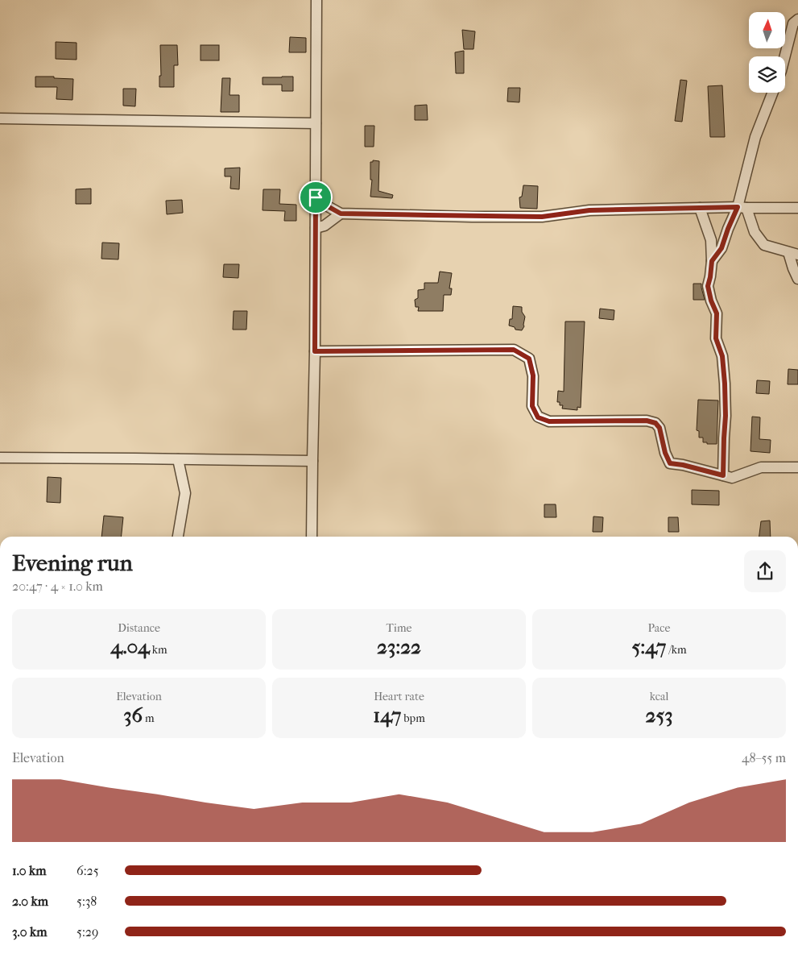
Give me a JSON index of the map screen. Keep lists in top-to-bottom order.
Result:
{
  "north": "top",
  "page": {
    "heading": ["Evening run", "20:47 · 4 × 1.0 km"],
    "stats": [
      ["Distance", "4.04 km"],
      ["Time", "23:22"],
      ["Pace", "5:47 /km"],
      ["Elevation", "36 m"],
      ["Heart rate", "147 bpm"],
      ["kcal", "253"]
    ],
    "chart": ["Elevation", "48–55 m"],
    "list": [
      {
        "name": "1.0 km",
        "note": "6:25"
      },
      {
        "name": "2.0 km",
        "note": "5:38"
      },
      {
        "name": "3.0 km",
        "note": "5:29"
      }
    ]
  }
}
